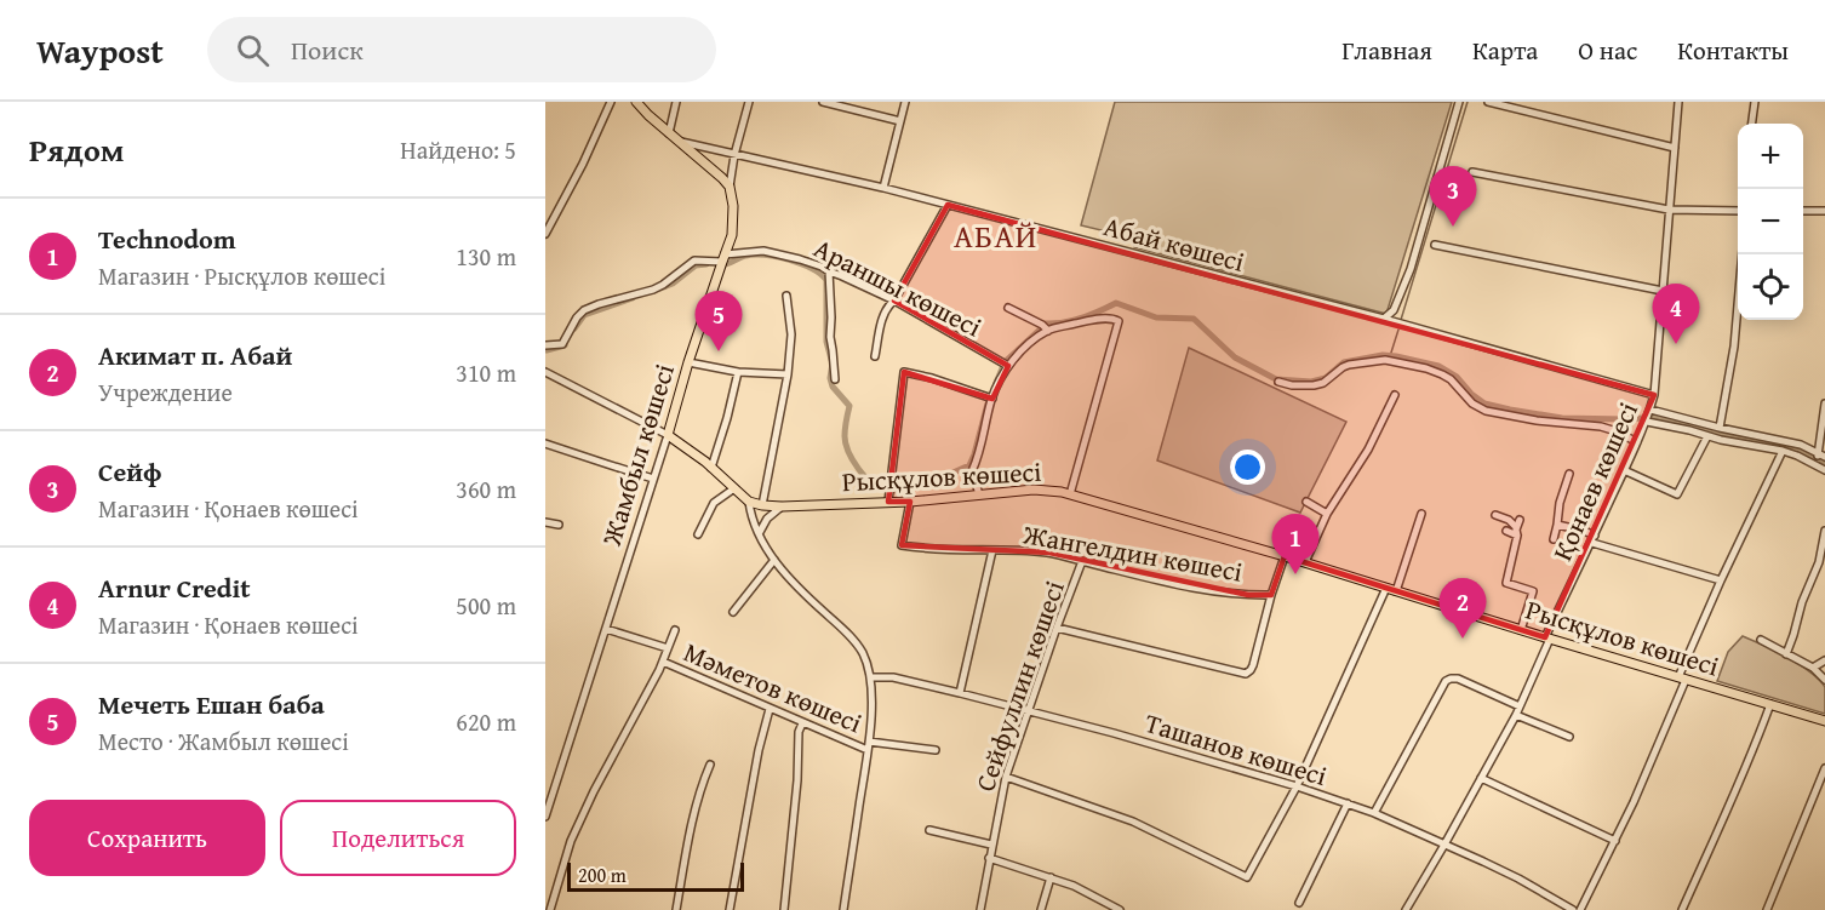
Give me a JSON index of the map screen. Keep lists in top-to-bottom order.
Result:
{
  "streets": {
    "main road": ["Жамбыл көшесі", "Рысқұлов көшесі"],
    "street": [
      "Абай көшесі",
      "Араншы көшесі",
      "Қонаев көшесі",
      "Жангелдин көшесі",
      "Сейфуллин көшесі",
      "Мәметов көшесі",
      "Ташанов көшесі"
    ]
  },
  "crossings": [
    ["Абай көшесі", "Жамбыл көшесі"],
    ["Абай көшесі", "Қонаев көшесі"],
    ["Араншы көшесі", "Жамбыл көшесі"],
    ["Жамбыл көшесі", "Рысқұлов көшесі"],
    ["Рысқұлов көшесі", "Қонаев көшесі"],
    ["Рысқұлов көшесі", "Жангелдин көшесі"],
    ["Қонаев көшесі", "Ташанов көшесі"],
    ["Жангелдин көшесі", "Сейфуллин көшесі"],
    ["Сейфуллин көшесі", "Ташанов көшесі"]
  ],
  "districts": ["АБАЙ"],
  "scale_bar": "200 m",
  "page": {
    "header": "Waypost",
    "search": "Поиск",
    "nav": [
      "Главная",
      "Карта",
      "О нас",
      "Контакты"
    ],
    "heading": ["Рядом", "Найдено: 5"],
    "map_buttons": ["+", "−"],
    "pins": [
      "3",
      "4",
      "5",
      "1",
      "2"
    ],
    "list": [
      {
        "mark": "1",
        "name": "Technodom",
        "note": "Магазин · Рысқұлов көшесі",
        "value": "130 m"
      },
      {
        "mark": "2",
        "name": "Акимат п. Абай",
        "note": "Учреждение",
        "value": "310 m"
      },
      {
        "mark": "3",
        "name": "Сейф",
        "note": "Магазин · Қонаев көшесі",
        "value": "360 m"
      },
      {
        "mark": "4",
        "name": "Arnur Credit",
        "note": "Магазин · Қонаев көшесі",
        "value": "500 m"
      },
      {
        "mark": "5",
        "name": "Мечеть Ешан баба",
        "note": "Место · Жамбыл көшесі",
        "value": "620 m"
      }
    ],
    "buttons": ["Сохранить", "Поделиться"],
    "scale": "200 m"
  }
}
